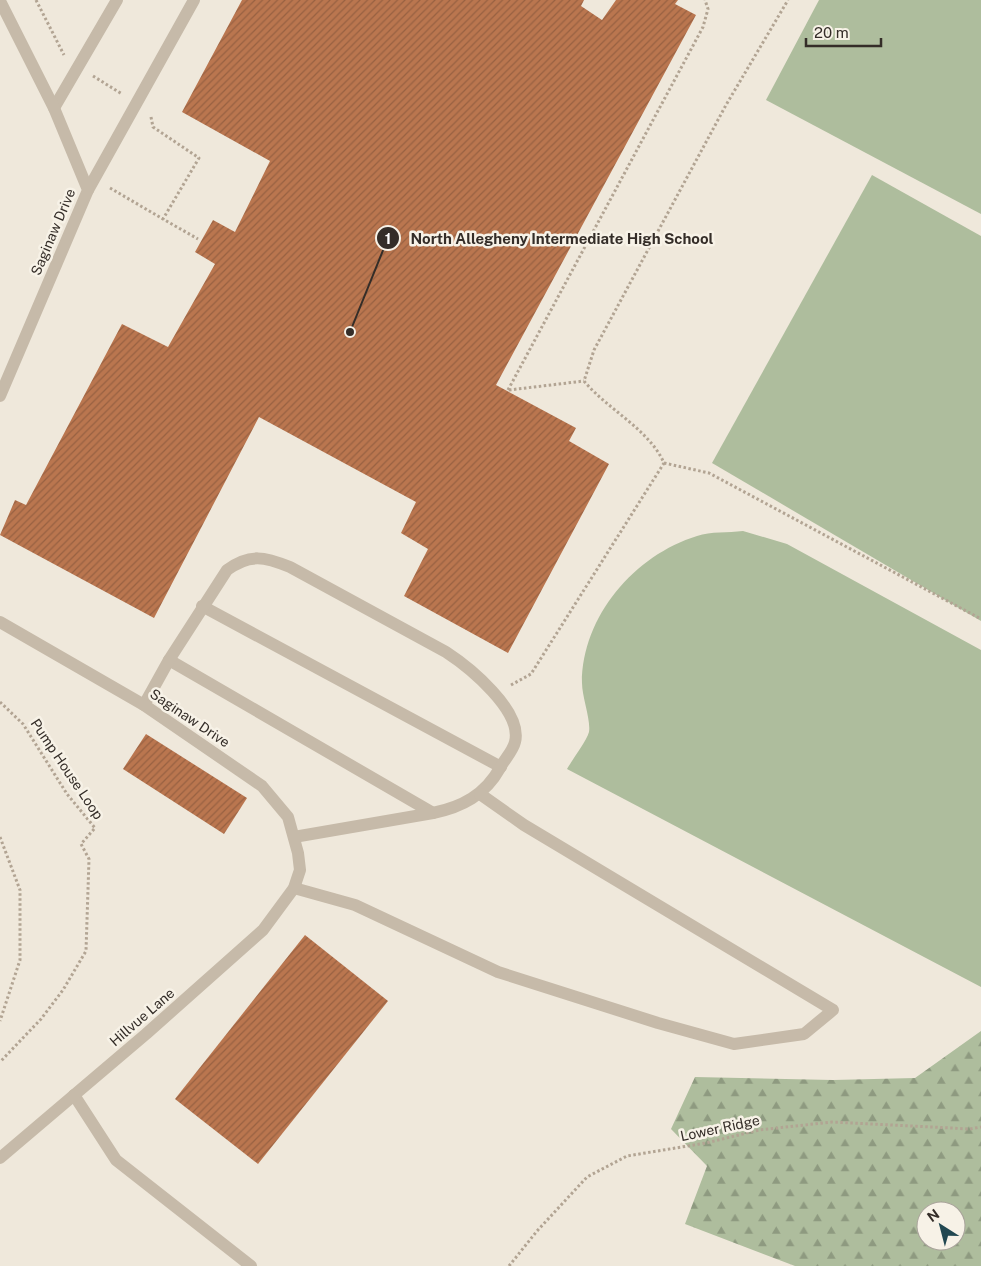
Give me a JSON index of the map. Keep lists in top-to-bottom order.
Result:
{
  "streets": {
    "street": ["Saginaw Drive", "Hillvue Lane"],
    "path": ["Pump House Loop", "Lower Ridge"]
  },
  "crossings": [
    ["Saginaw Drive", "Hillvue Lane"]
  ],
  "places": ["North Allegheny Intermediate High School"],
  "scale_bar": "20 m",
  "north": "top left"
}
